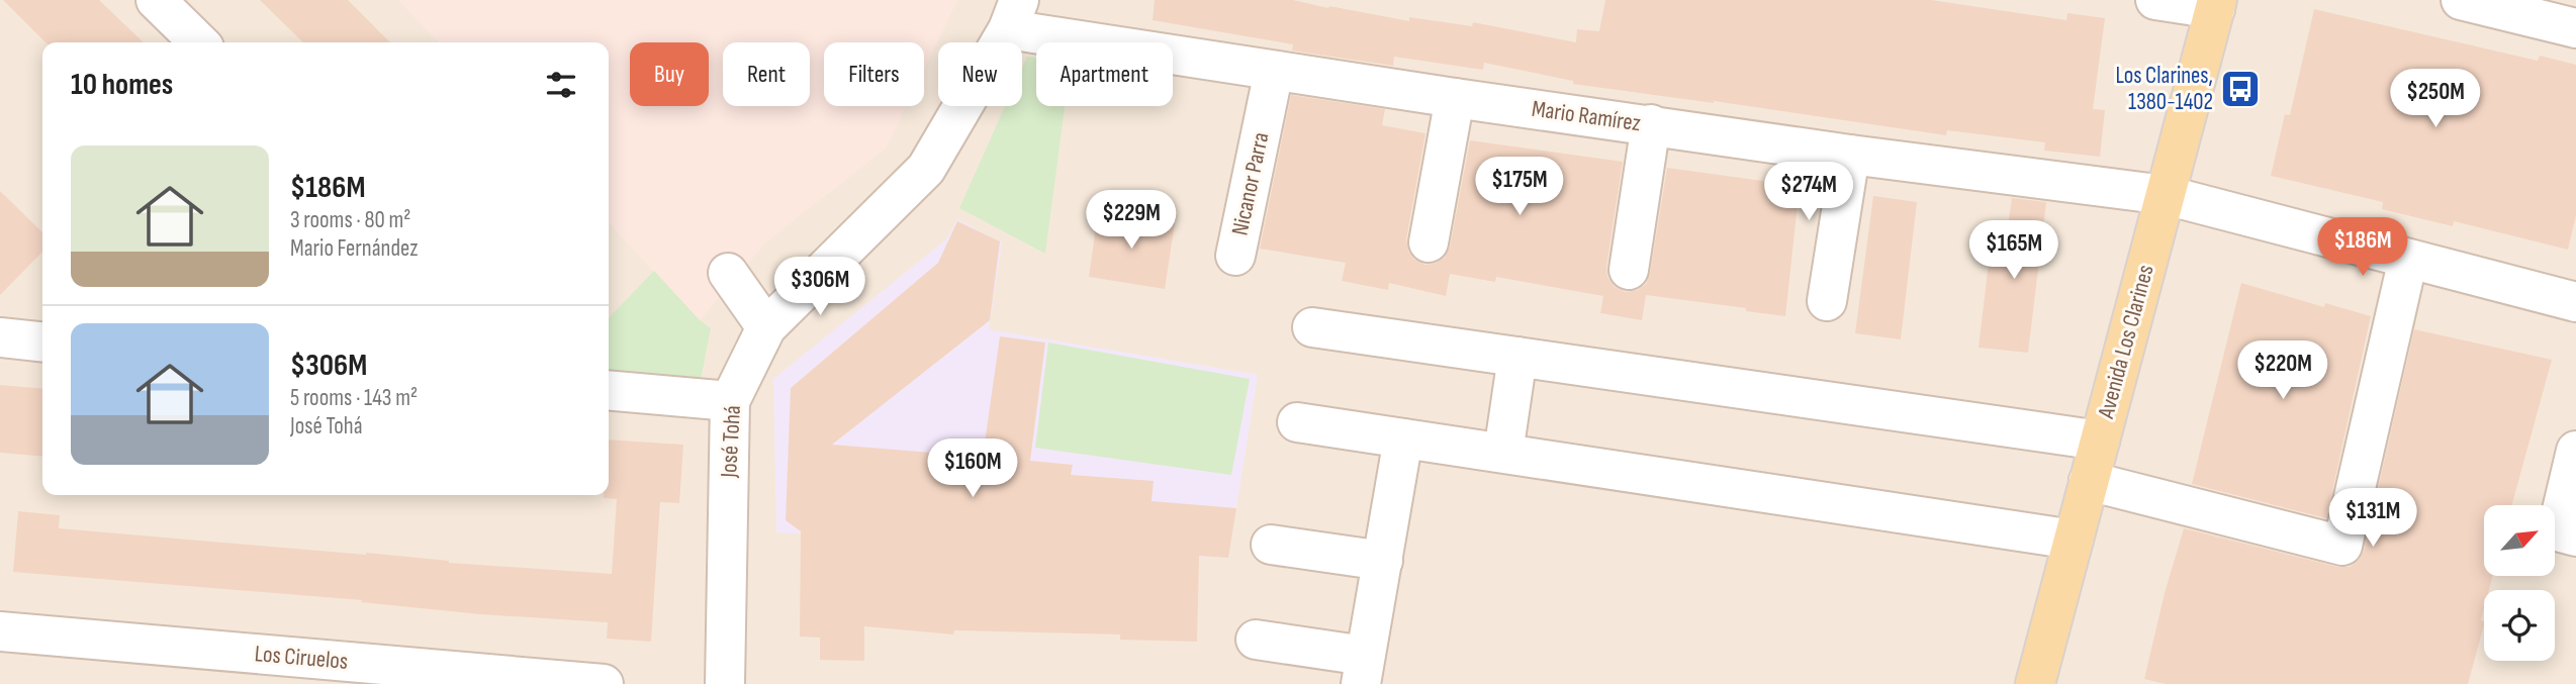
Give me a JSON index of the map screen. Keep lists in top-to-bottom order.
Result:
{
  "streets": {
    "main road": ["Avenida Los Clarines"],
    "street": [
      "Mario Ramírez",
      "Nicanor Parra",
      "José Tohá",
      "Los Ciruelos"
    ]
  },
  "crossings": [
    ["Mario Ramírez", "Nicanor Parra"],
    ["Mario Ramírez", "Avenida Los Clarines"],
    ["Mario Ramírez", "José Tohá"]
  ],
  "places": {
    "bus stop": ["Los Clarines, 1380-1402"]
  },
  "north": "top right",
  "page": {
    "chip": [
      "Buy",
      "Rent",
      "Filters",
      "New",
      "Apartment"
    ],
    "heading": "10 homes",
    "price": [
      "$250M",
      "$175M",
      "$274M",
      "$229M",
      "$186M",
      "$165M",
      "$306M",
      "$220M",
      "$160M",
      "$131M"
    ],
    "list": [
      {
        "name": "$186M",
        "note": "3 rooms · 80 m² · Mario Fernández"
      },
      {
        "name": "$306M",
        "note": "5 rooms · 143 m² · José Tohá"
      }
    ]
  }
}
